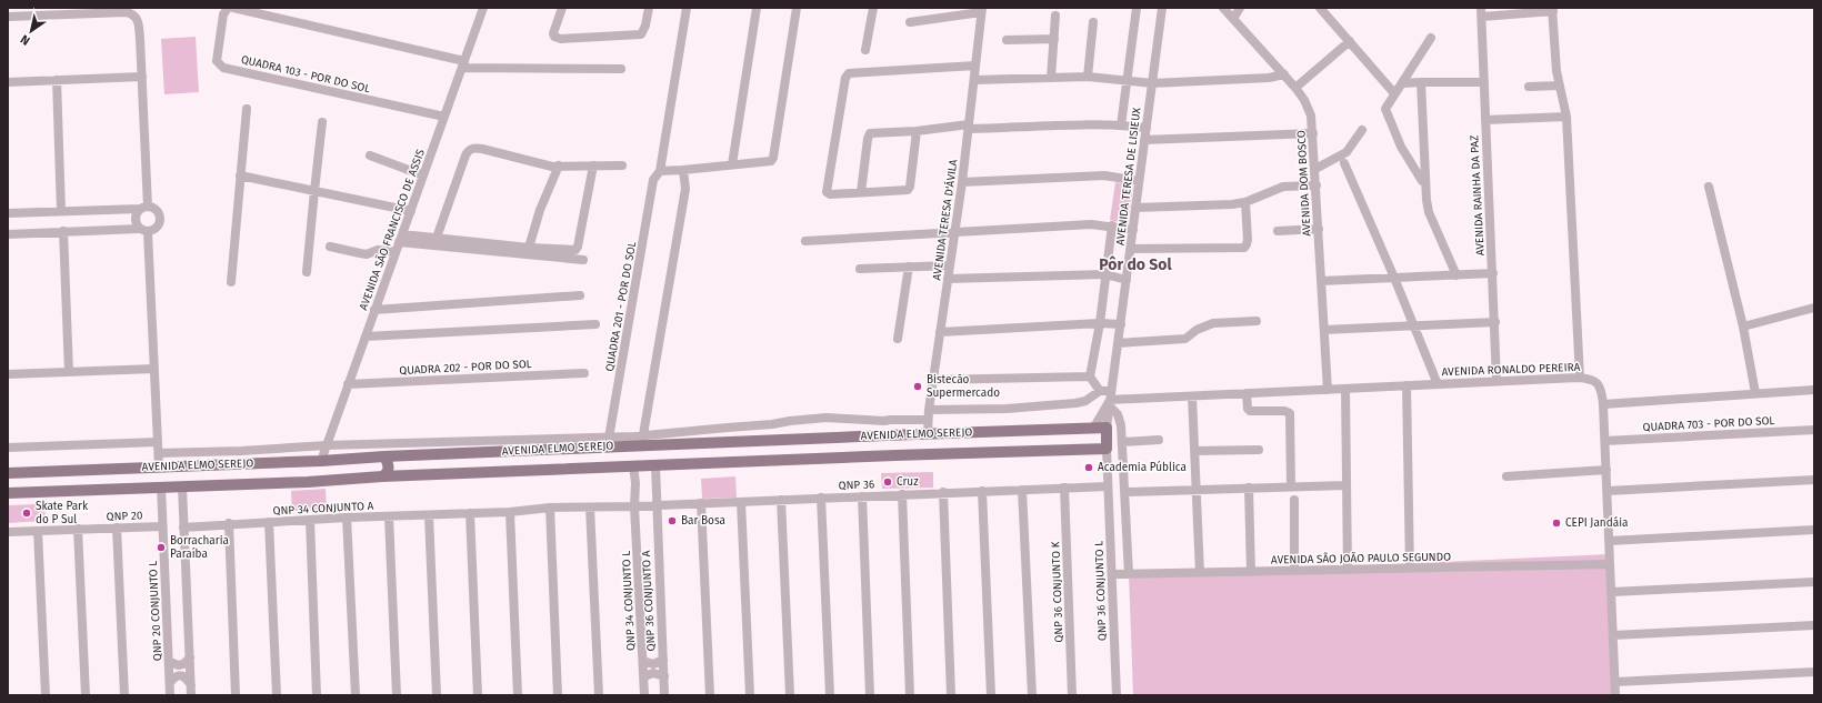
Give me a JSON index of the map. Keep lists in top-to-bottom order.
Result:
{
  "streets": {
    "main road": ["AVENIDA ELMO SEREJO"],
    "street": [
      "QUADRA 103 - POR DO SOL",
      "AVENIDA TERESA DE LISIEUX",
      "AVENIDA DOM BOSCO",
      "AVENIDA RAINHA DA PAZ",
      "AVENIDA TERESA D'ÁVILA",
      "AVENIDA SÃO FRANCISCO DE ASSIS",
      "QUADRA 201 - POR DO SOL",
      "QUADRA 202 - POR DO SOL",
      "AVENIDA RONALDO PEREIRA",
      "QUADRA 703 - POR DO SOL",
      "QNP 36",
      "QNP 34 CONJUNTO A",
      "QNP 20",
      "AVENIDA SÃO JOÃO PAULO SEGUNDO",
      "QNP 36 CONJUNTO L",
      "QNP 36 CONJUNTO K",
      "QNP 34 CONJUNTO L",
      "QNP 36 CONJUNTO A",
      "QNP 20 CONJUNTO L"
    ]
  },
  "crossings": [
    ["QUADRA 103 - POR DO SOL", "AVENIDA SÃO FRANCISCO DE ASSIS"],
    ["AVENIDA TERESA DE LISIEUX", "AVENIDA RONALDO PEREIRA"],
    ["AVENIDA TERESA DE LISIEUX", "AVENIDA ELMO SEREJO"],
    ["AVENIDA DOM BOSCO", "AVENIDA RONALDO PEREIRA"],
    ["AVENIDA RAINHA DA PAZ", "AVENIDA RONALDO PEREIRA"],
    ["AVENIDA TERESA D'ÁVILA", "AVENIDA ELMO SEREJO"],
    ["AVENIDA SÃO FRANCISCO DE ASSIS", "QUADRA 202 - POR DO SOL"],
    ["AVENIDA SÃO FRANCISCO DE ASSIS", "AVENIDA ELMO SEREJO"],
    ["QUADRA 201 - POR DO SOL", "AVENIDA ELMO SEREJO"],
    ["AVENIDA RONALDO PEREIRA", "QUADRA 703 - POR DO SOL"],
    ["AVENIDA RONALDO PEREIRA", "AVENIDA SÃO JOÃO PAULO SEGUNDO"],
    ["AVENIDA ELMO SEREJO", "QNP 36 CONJUNTO L"],
    ["AVENIDA ELMO SEREJO", "QNP 34 CONJUNTO L"],
    ["AVENIDA ELMO SEREJO", "QNP 36 CONJUNTO A"],
    ["AVENIDA ELMO SEREJO", "QNP 20 CONJUNTO L"],
    ["QNP 36", "QNP 34 CONJUNTO A"],
    ["QNP 36", "QNP 36 CONJUNTO L"],
    ["QNP 36", "QNP 36 CONJUNTO K"],
    ["QNP 36", "QNP 34 CONJUNTO L"],
    ["QNP 36", "QNP 36 CONJUNTO A"],
    ["QNP 34 CONJUNTO A", "QNP 34 CONJUNTO L"],
    ["QNP 20", "QNP 20 CONJUNTO L"],
    ["AVENIDA SÃO JOÃO PAULO SEGUNDO", "QNP 36 CONJUNTO L"]
  ],
  "districts": ["Pôr do Sol"],
  "places": [
    "Bistecão Supermercado",
    "Academia Pública",
    "Cruz",
    "Skate Park do P Sul",
    "Bar Bosa",
    "CEPI Jandáia",
    "Borracharia Paraíba"
  ],
  "north": "bottom left"
}
